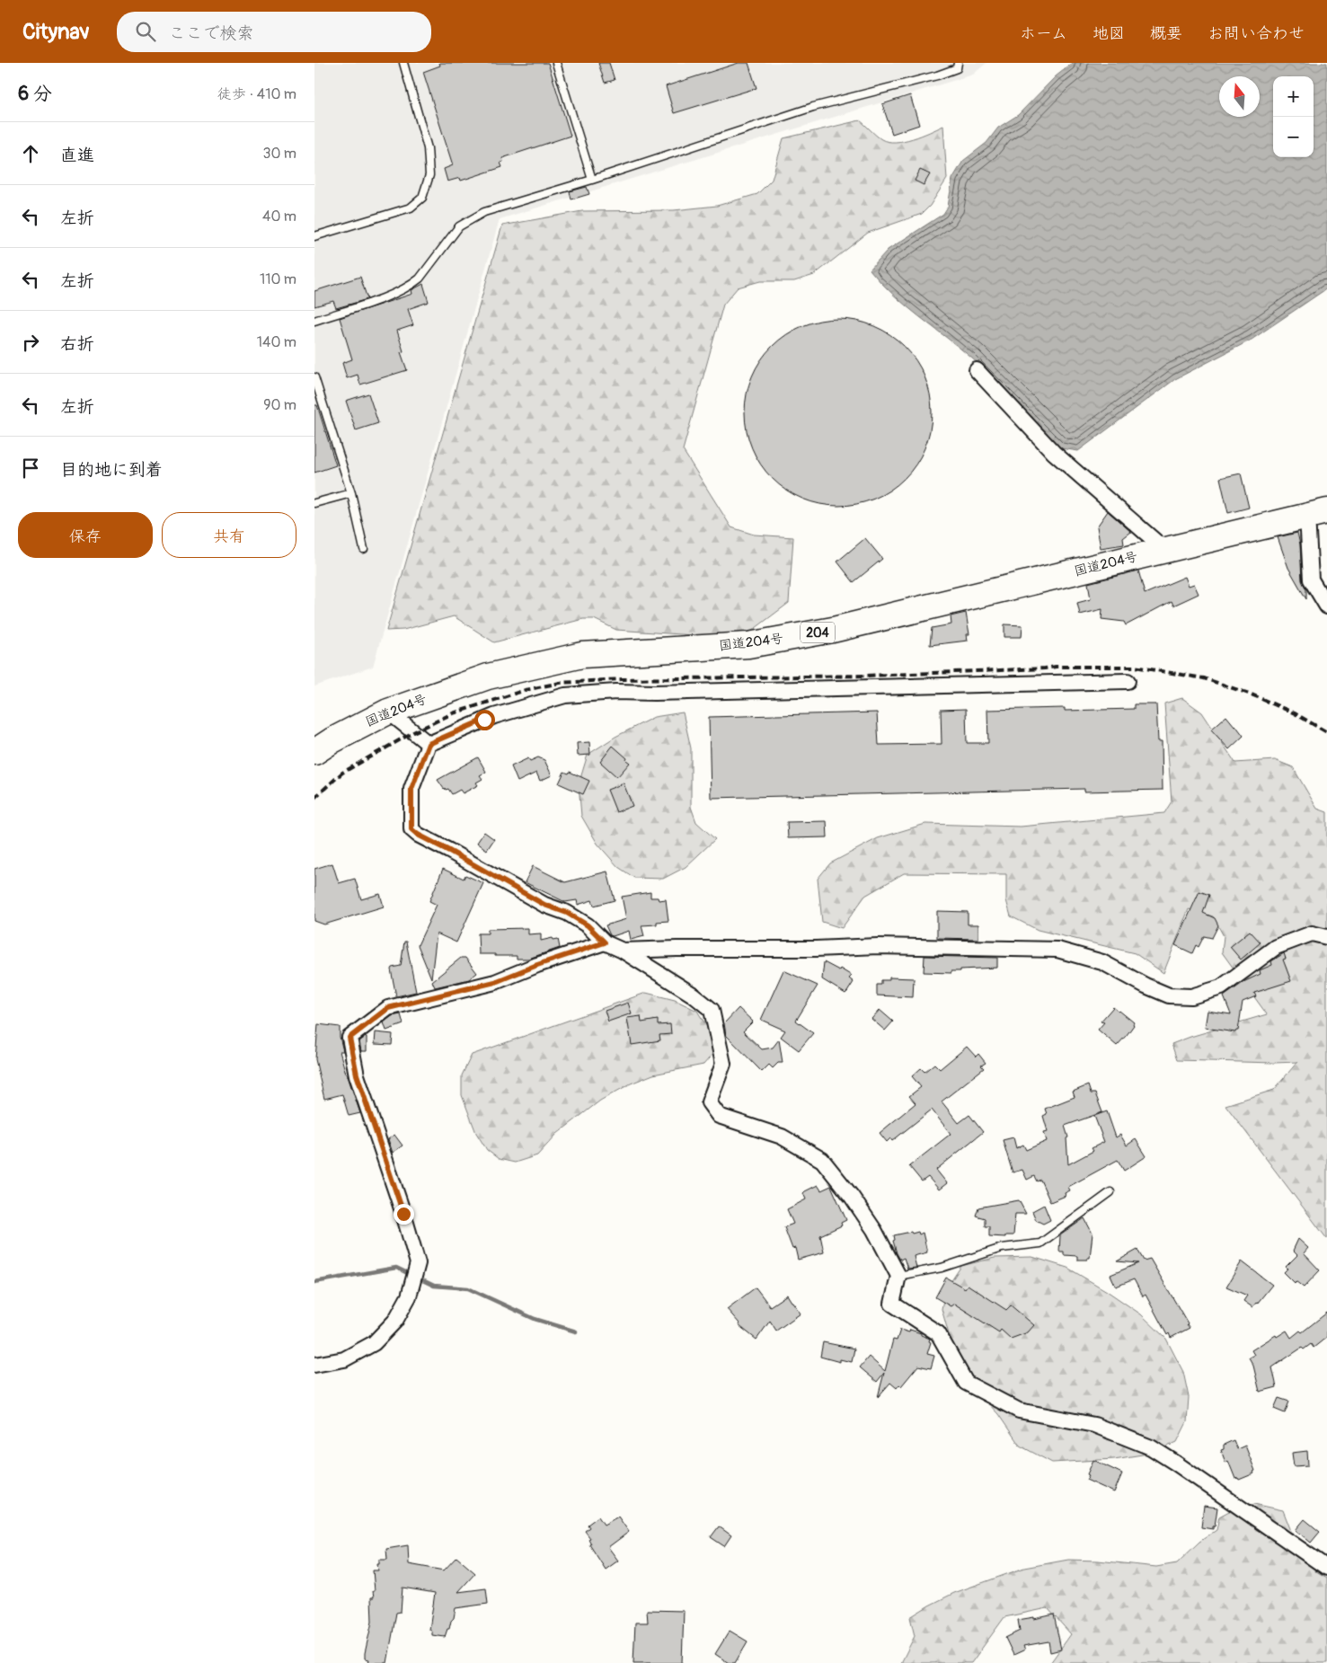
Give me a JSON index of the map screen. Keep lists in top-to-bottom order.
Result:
{
  "streets": {
    "highway": ["国道204号", "204"]
  },
  "north": "top",
  "page": {
    "header": "Citynav",
    "search": "ここで検索",
    "nav": [
      "ホーム",
      "地図",
      "概要",
      "お問い合わせ"
    ],
    "heading": ["6 分", "徒歩 · 410 m"],
    "map_buttons": ["+", "−"],
    "list": [
      ["直進", "30 m"],
      ["左折", "40 m"],
      ["左折", "110 m"],
      ["右折", "140 m"],
      ["左折", "90 m"],
      "目的地に到着"
    ],
    "buttons": ["保存", "共有"]
  }
}
